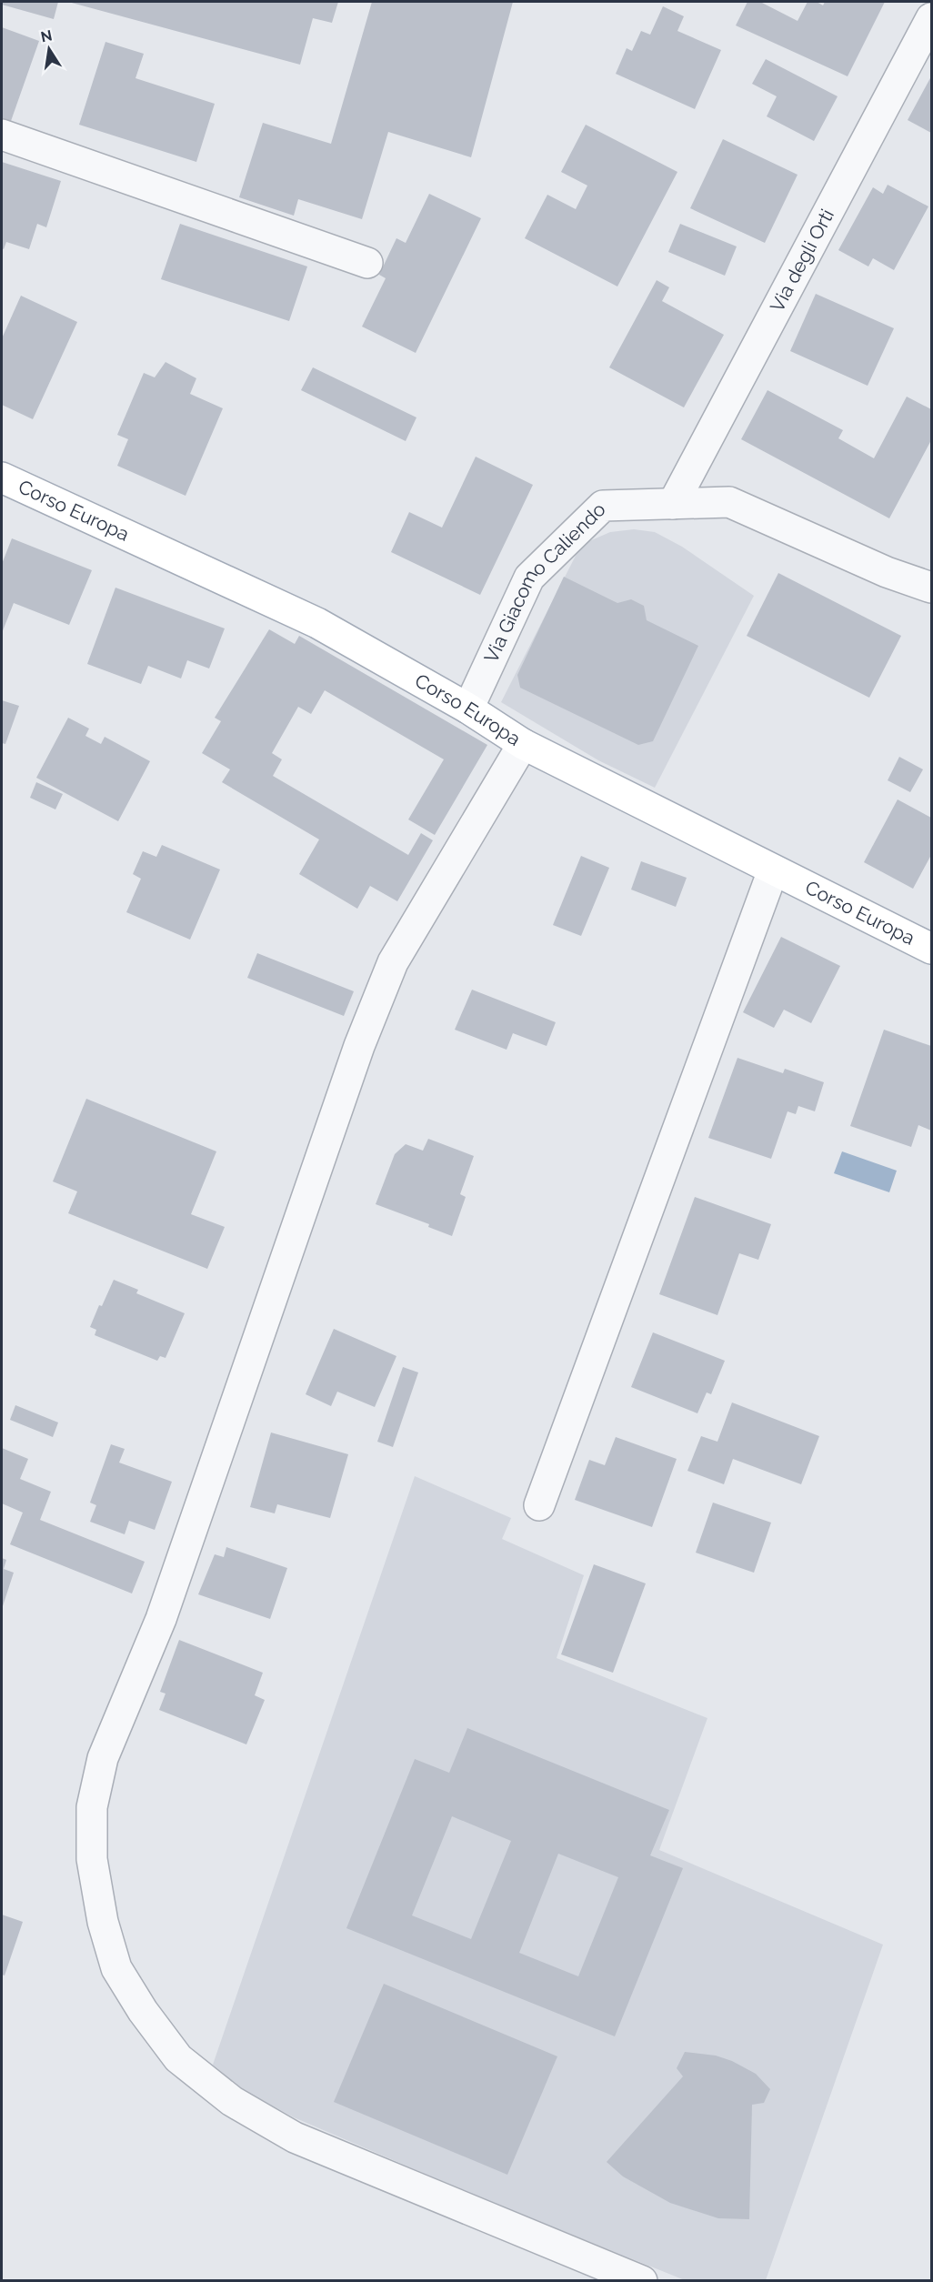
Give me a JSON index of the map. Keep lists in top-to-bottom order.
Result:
{
  "streets": {
    "main road": ["Corso Europa"],
    "street": ["Via degli Orti", "Via Giacomo Caliendo"]
  },
  "crossings": [
    ["Via degli Orti", "Via Giacomo Caliendo"],
    ["Corso Europa", "Via Giacomo Caliendo"]
  ],
  "north": "top"
}
